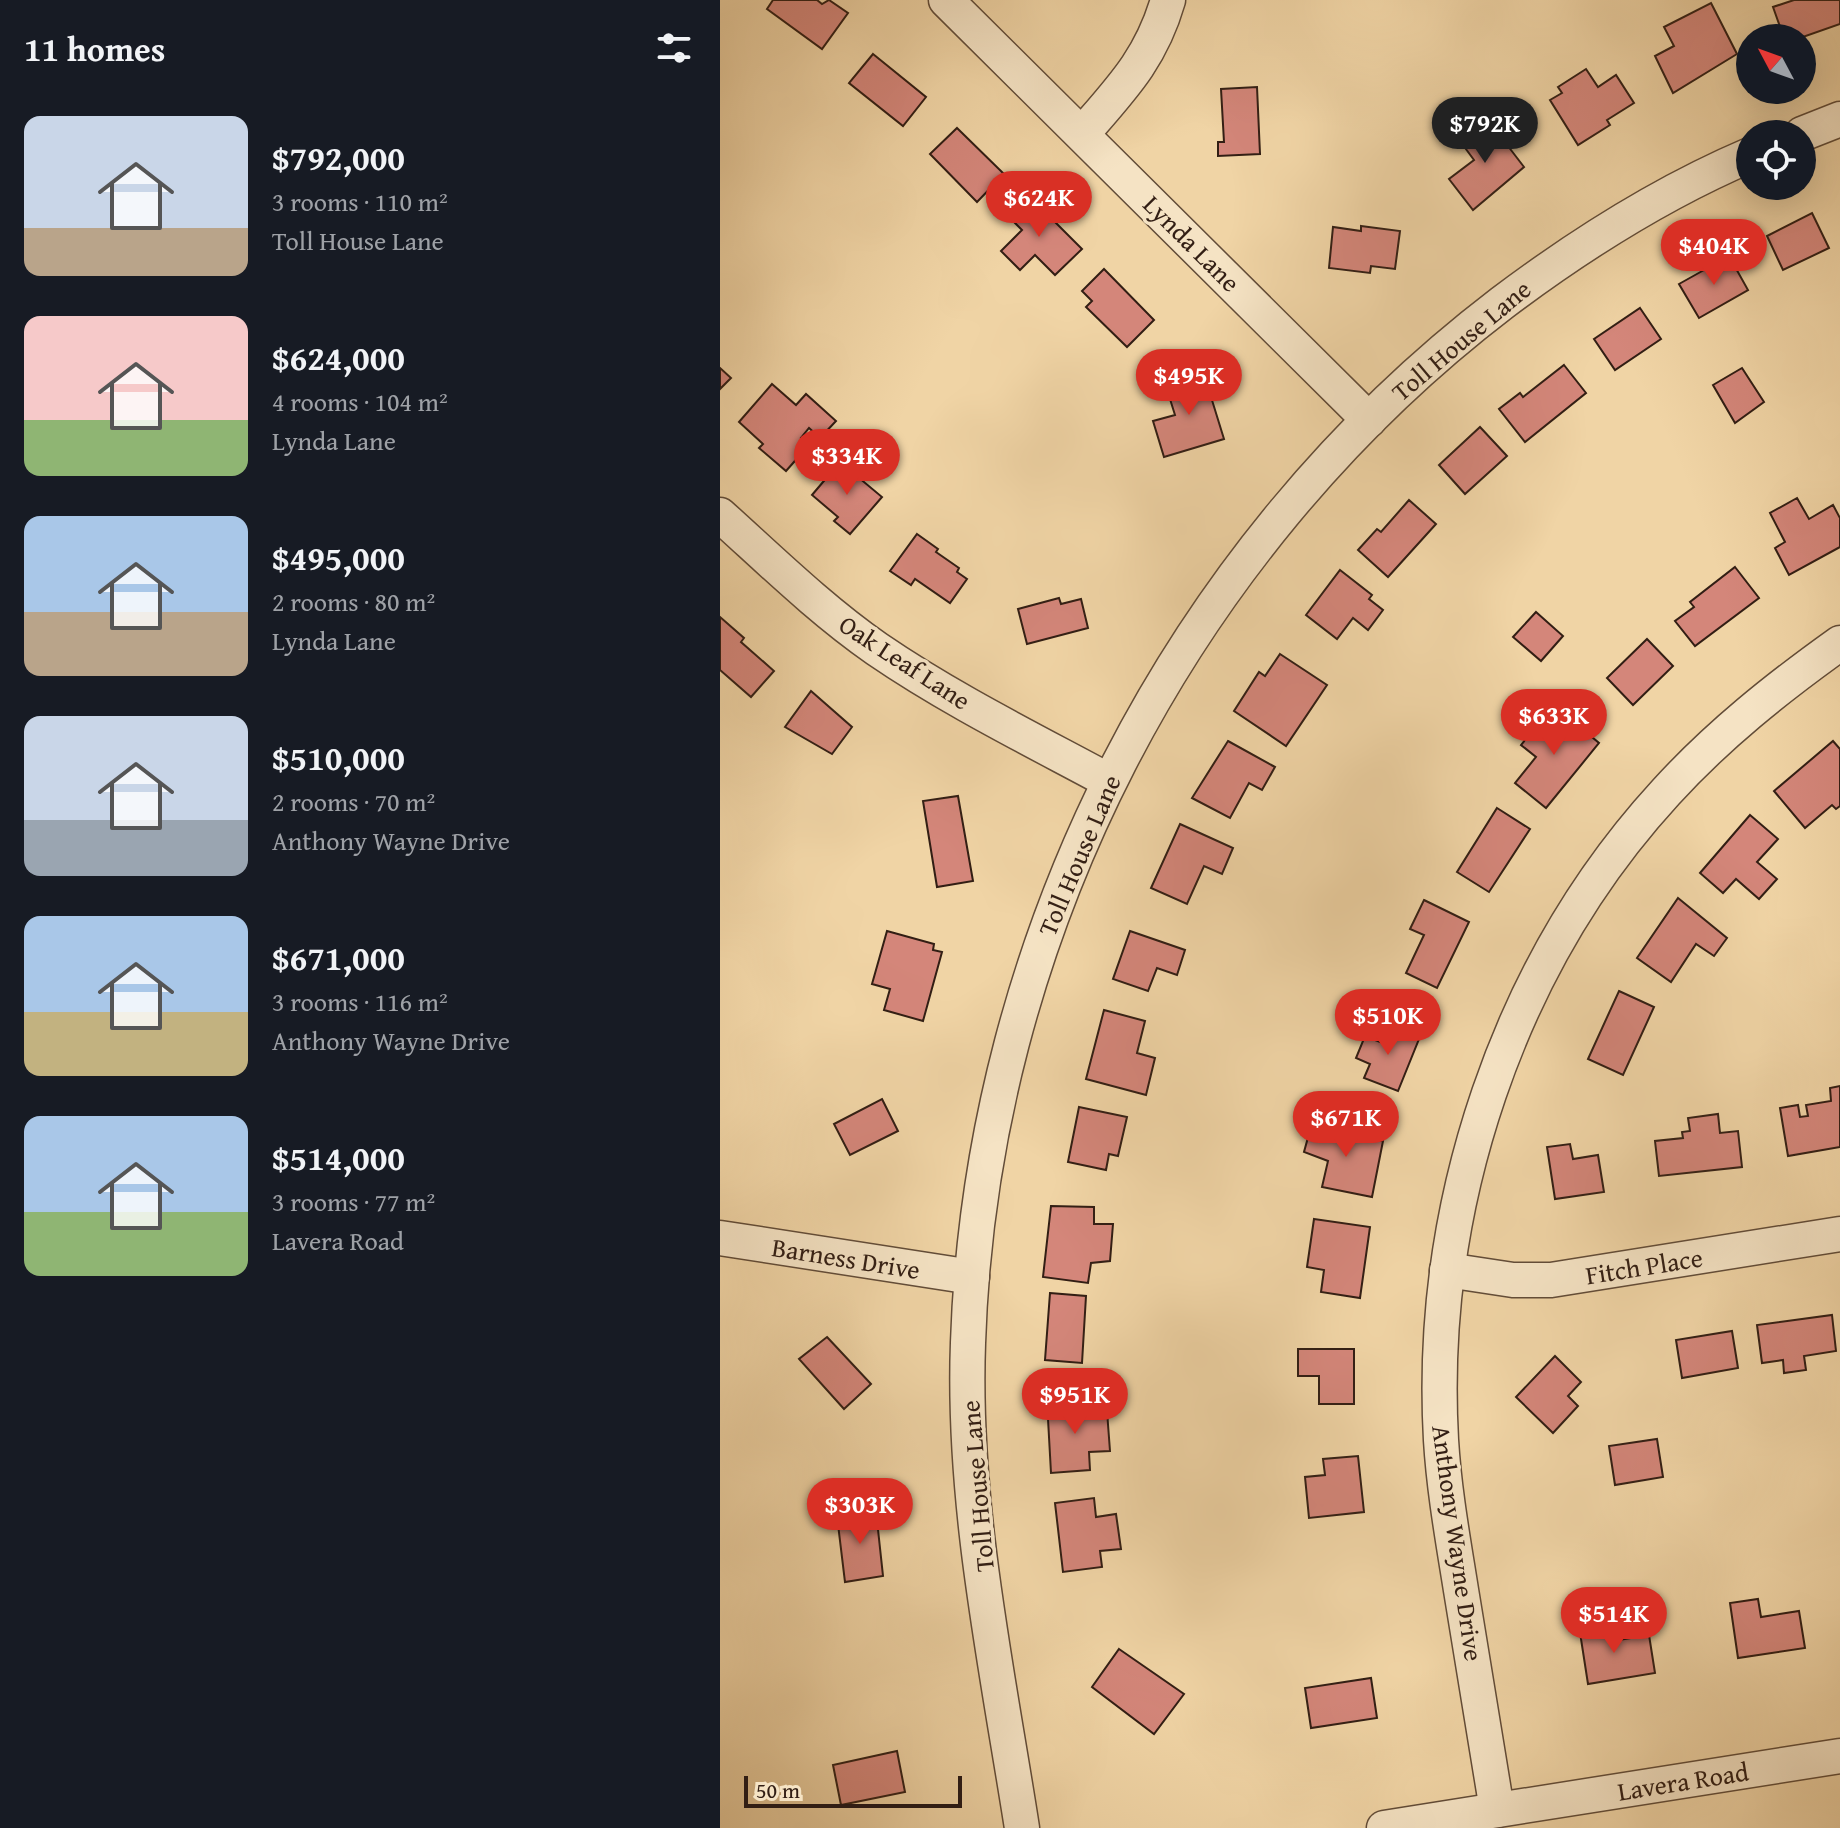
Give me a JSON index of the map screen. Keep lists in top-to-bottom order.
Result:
{
  "streets": {
    "street": [
      "Lynda Lane",
      "Toll House Lane",
      "Oak Leaf Lane",
      "Barness Drive",
      "Fitch Place",
      "Anthony Wayne Drive",
      "Lavera Road"
    ]
  },
  "crossings": [
    ["Lynda Lane", "Toll House Lane"],
    ["Toll House Lane", "Oak Leaf Lane"],
    ["Toll House Lane", "Barness Drive"],
    ["Fitch Place", "Anthony Wayne Drive"],
    ["Anthony Wayne Drive", "Lavera Road"]
  ],
  "scale_bar": "50 m",
  "north": "top left",
  "page": {
    "heading": "11 homes",
    "list": [
      {
        "name": "$792,000",
        "note": "3 rooms · 110 m² · Toll House Lane"
      },
      {
        "name": "$624,000",
        "note": "4 rooms · 104 m² · Lynda Lane"
      },
      {
        "name": "$495,000",
        "note": "2 rooms · 80 m² · Lynda Lane"
      },
      {
        "name": "$510,000",
        "note": "2 rooms · 70 m² · Anthony Wayne Drive"
      },
      {
        "name": "$671,000",
        "note": "3 rooms · 116 m² · Anthony Wayne Drive"
      },
      {
        "name": "$514,000",
        "note": "3 rooms · 77 m² · Lavera Road"
      }
    ],
    "price": [
      "$792K",
      "$624K",
      "$404K",
      "$495K",
      "$334K",
      "$633K",
      "$510K",
      "$671K",
      "$951K",
      "$303K",
      "$514K"
    ],
    "scale": "50 m"
  }
}
